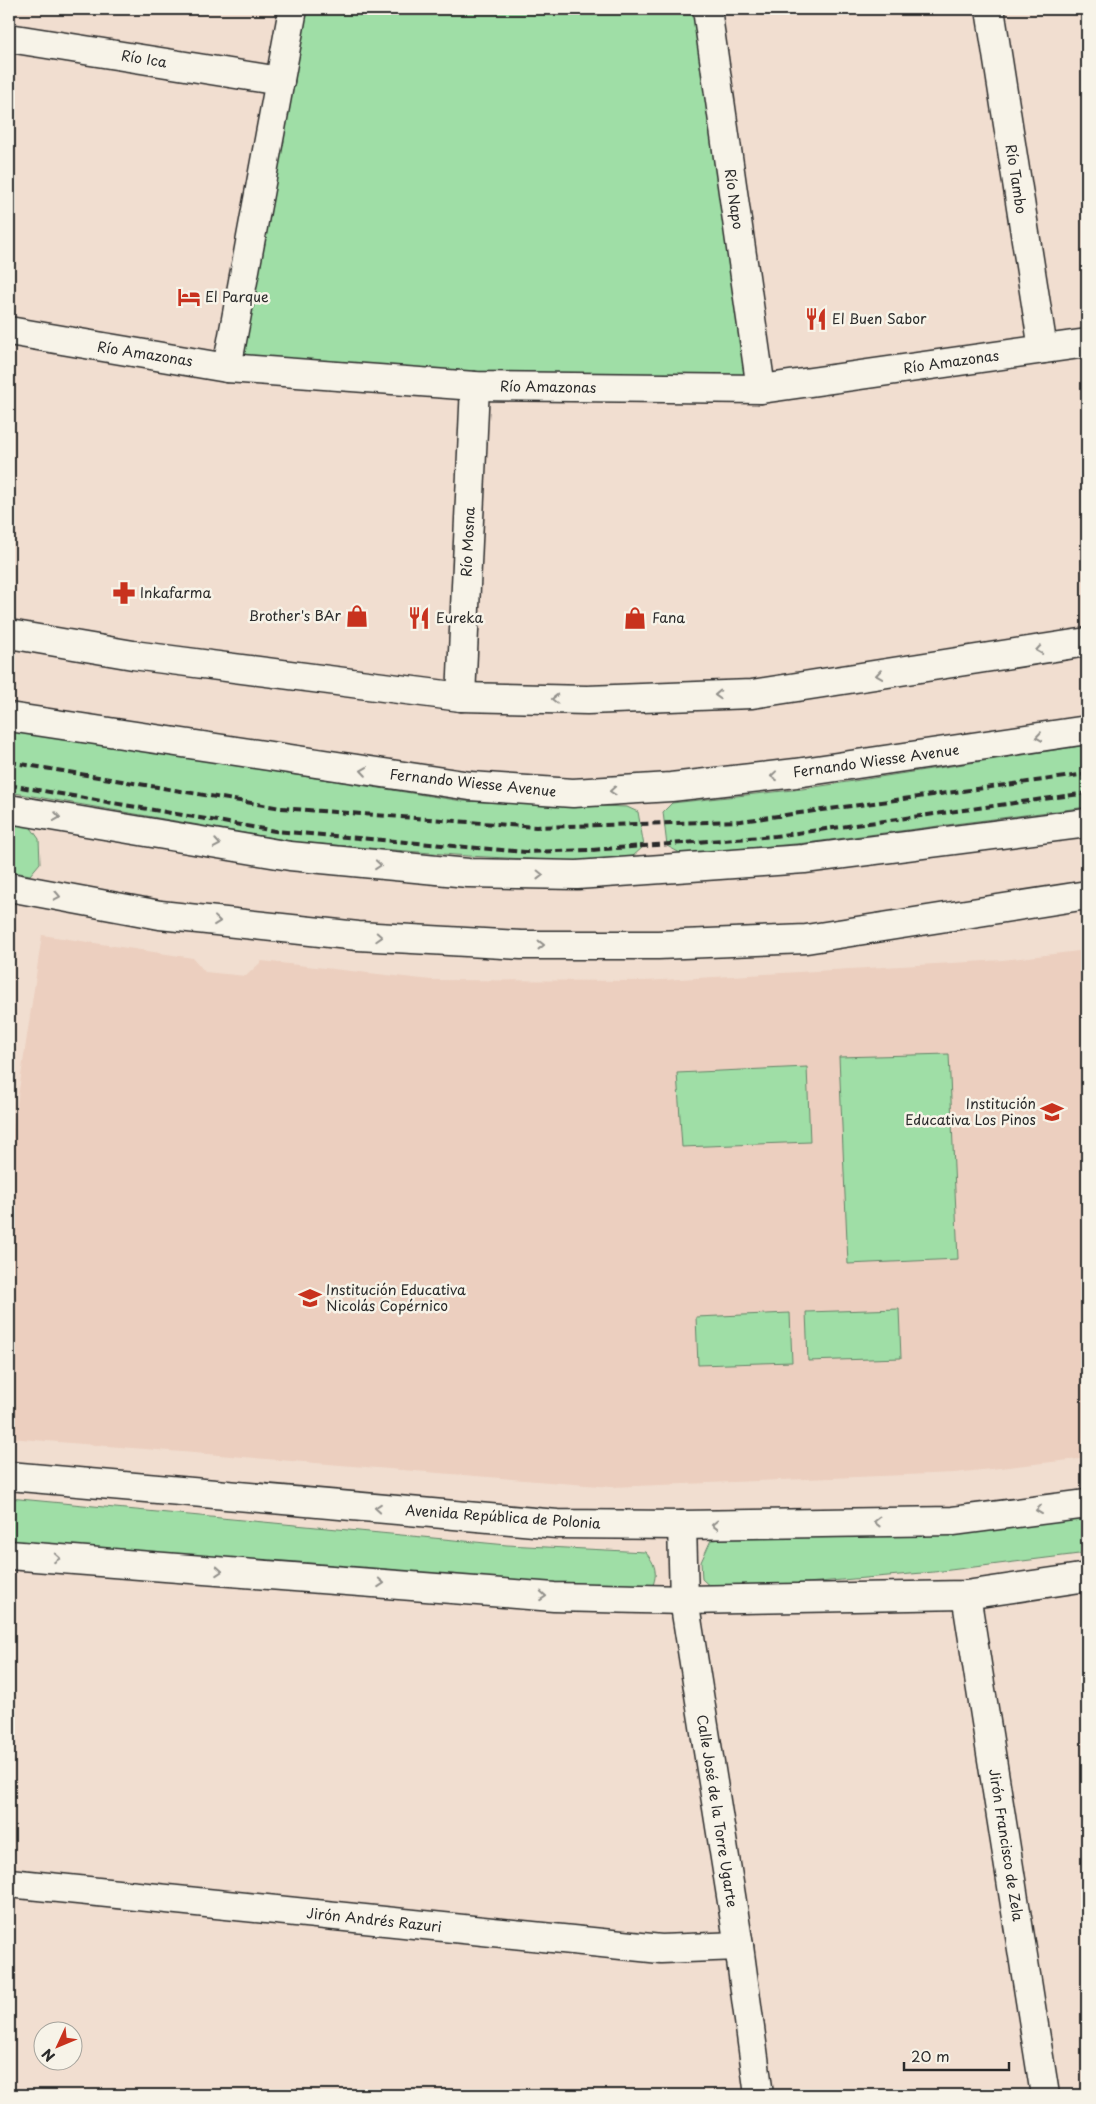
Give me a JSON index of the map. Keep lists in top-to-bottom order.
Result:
{
  "streets": {
    "main road": [
      "Río Ica",
      "Río Tambo",
      "Río Napo",
      "Río Amazonas",
      "Río Mosna",
      "Fernando Wiesse Avenue",
      "Avenida República de Polonia",
      "Calle José de la Torre Ugarte",
      "Jirón Francisco de Zela",
      "Jirón Andrés Razuri"
    ]
  },
  "crossings": [
    ["Río Tambo", "Río Amazonas"],
    ["Río Napo", "Río Amazonas"],
    ["Río Amazonas", "Río Mosna"],
    ["Avenida República de Polonia", "Calle José de la Torre Ugarte"],
    ["Calle José de la Torre Ugarte", "Jirón Andrés Razuri"]
  ],
  "places": {
    "hotel": ["El Parque"],
    "restaurant": ["El Buen Sabor", "Eureka"],
    "pharmacy": ["Inkafarma"],
    "shop": ["Brother's BAr", "Fana"],
    "school or university": ["Institución Educativa Los Pinos", "Institución Educativa Nicolás Copérnico"]
  },
  "scale_bar": "20 m",
  "north": "bottom left"
}
